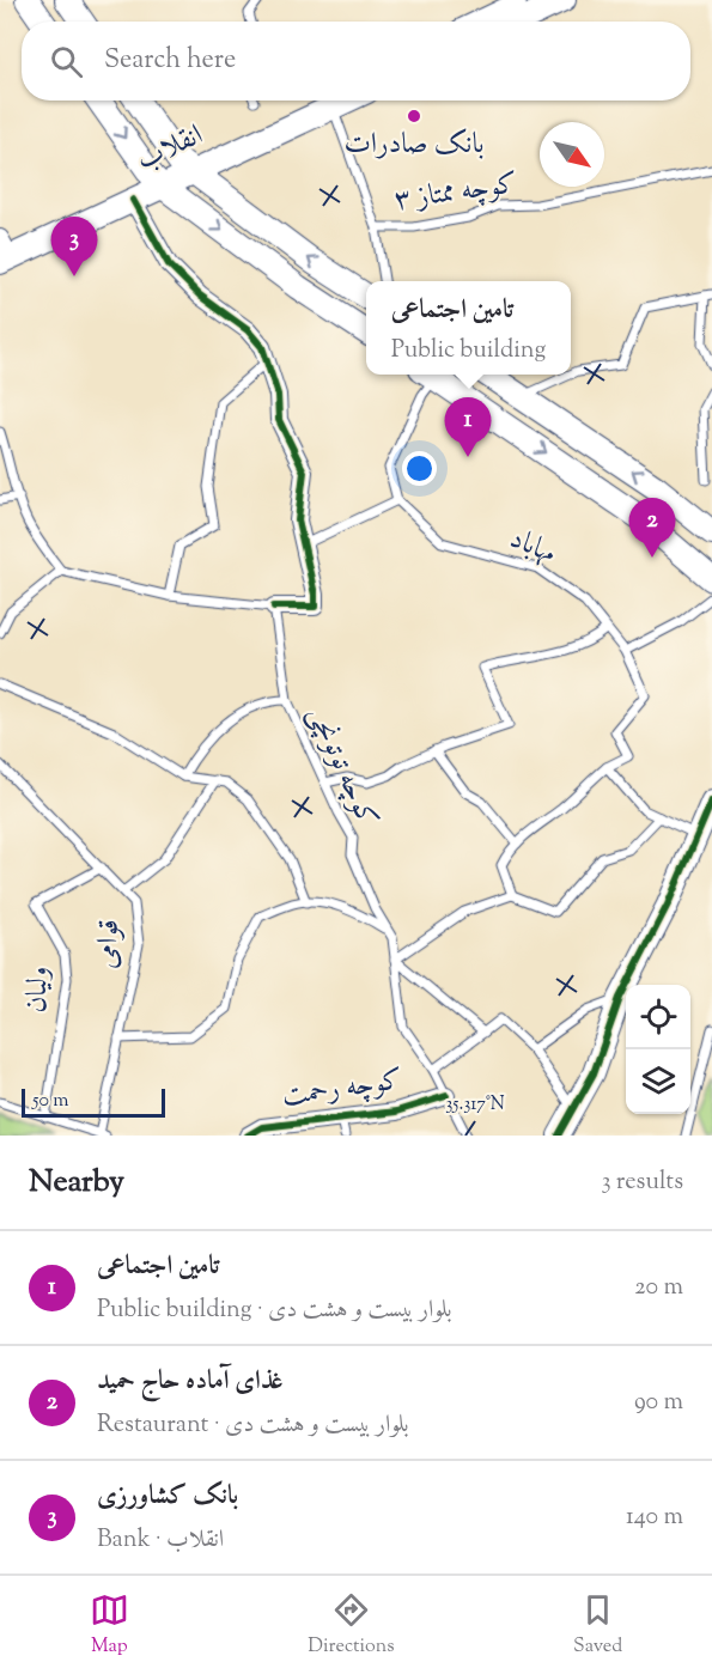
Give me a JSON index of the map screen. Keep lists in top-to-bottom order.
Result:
{
  "streets": {
    "main road": ["انقلاب"],
    "street": ["کوچه رحمت"],
    "lane": [
      "کوچه ممتاز ۳",
      "مهاباد",
      "کوچه توتونچی",
      "قوامی",
      "ولیان"
    ]
  },
  "crossings": [
    ["قوامی", "ولیان"]
  ],
  "places": ["بانک صادرات"],
  "scale_bar": "50 m",
  "north": "bottom right",
  "page": {
    "search": "Search here",
    "pins": ["3", "1", "2"],
    "popup": ["تامین اجتماعی", "Public building"],
    "scale": "50 m",
    "heading": ["Nearby", "3 results"],
    "list": [
      {
        "mark": "1",
        "name": "تامین اجتماعی",
        "note": "Public building · بلوار بیست و هشت دی",
        "value": "20 m"
      },
      {
        "mark": "2",
        "name": "غذای آماده حاج حمید",
        "note": "Restaurant · بلوار بیست و هشت دی",
        "value": "90 m"
      },
      {
        "mark": "3",
        "name": "بانک کشاورزی",
        "note": "Bank · انقلاب",
        "value": "140 m"
      }
    ],
    "nav": ["Map", "Directions", "Saved"]
  },
  "coordinates": ["35.317°N"]
}
